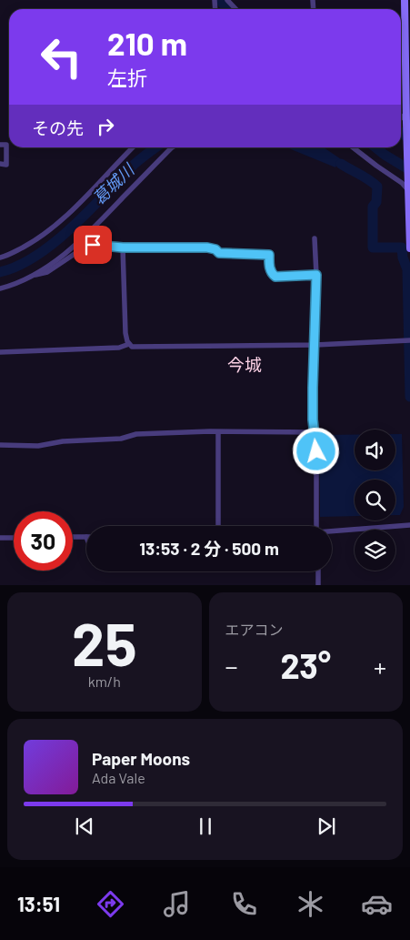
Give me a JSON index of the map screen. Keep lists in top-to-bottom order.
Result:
{
  "districts": ["今城"],
  "water": ["葛城川"],
  "page": {
    "turn": ["210 m", "左折"],
    "then": "その先",
    "limit": "30",
    "trip": "13:53 · 2 分 · 500 m",
    "tile": [
      ["25", "km/h"],
      "エアコン"
    ],
    "heat": ["−", "23°", "+"],
    "song": ["Paper Moons", "Ada Vale"],
    "tabs": "13:51"
  }
}
